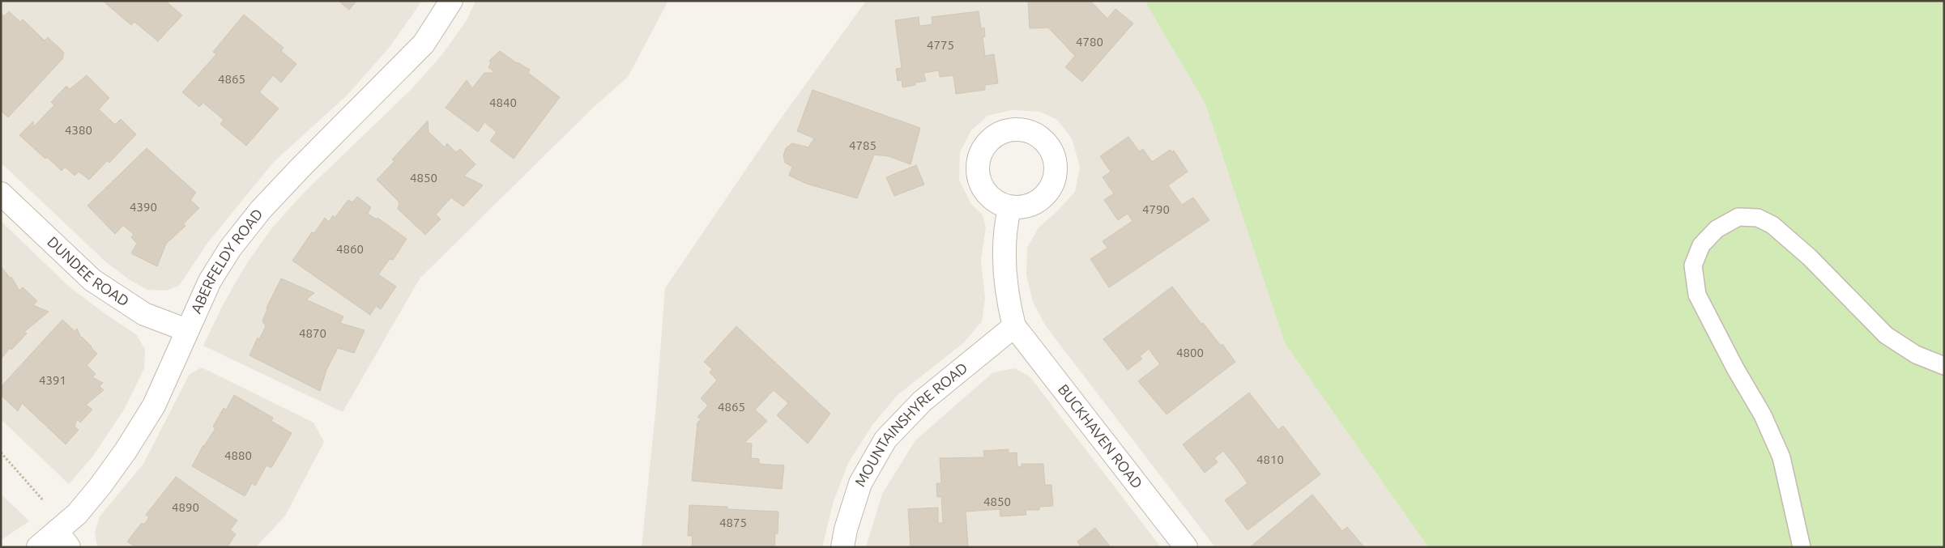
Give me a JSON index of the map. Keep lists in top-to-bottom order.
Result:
{
  "streets": {
    "street": [
      "ABERFELDY ROAD",
      "DUNDEE ROAD",
      "MOUNTAINSHYRE ROAD",
      "BUCKHAVEN ROAD"
    ]
  },
  "crossings": [
    ["ABERFELDY ROAD", "DUNDEE ROAD"],
    ["MOUNTAINSHYRE ROAD", "BUCKHAVEN ROAD"]
  ],
  "house_numbers": [
    "4780",
    "4775",
    "4865",
    "4840",
    "4380",
    "4785",
    "4850",
    "4390",
    "4790",
    "4860",
    "4870",
    "4800",
    "4391",
    "4865",
    "4880",
    "4810",
    "4850",
    "4890",
    "4875"
  ]
}
